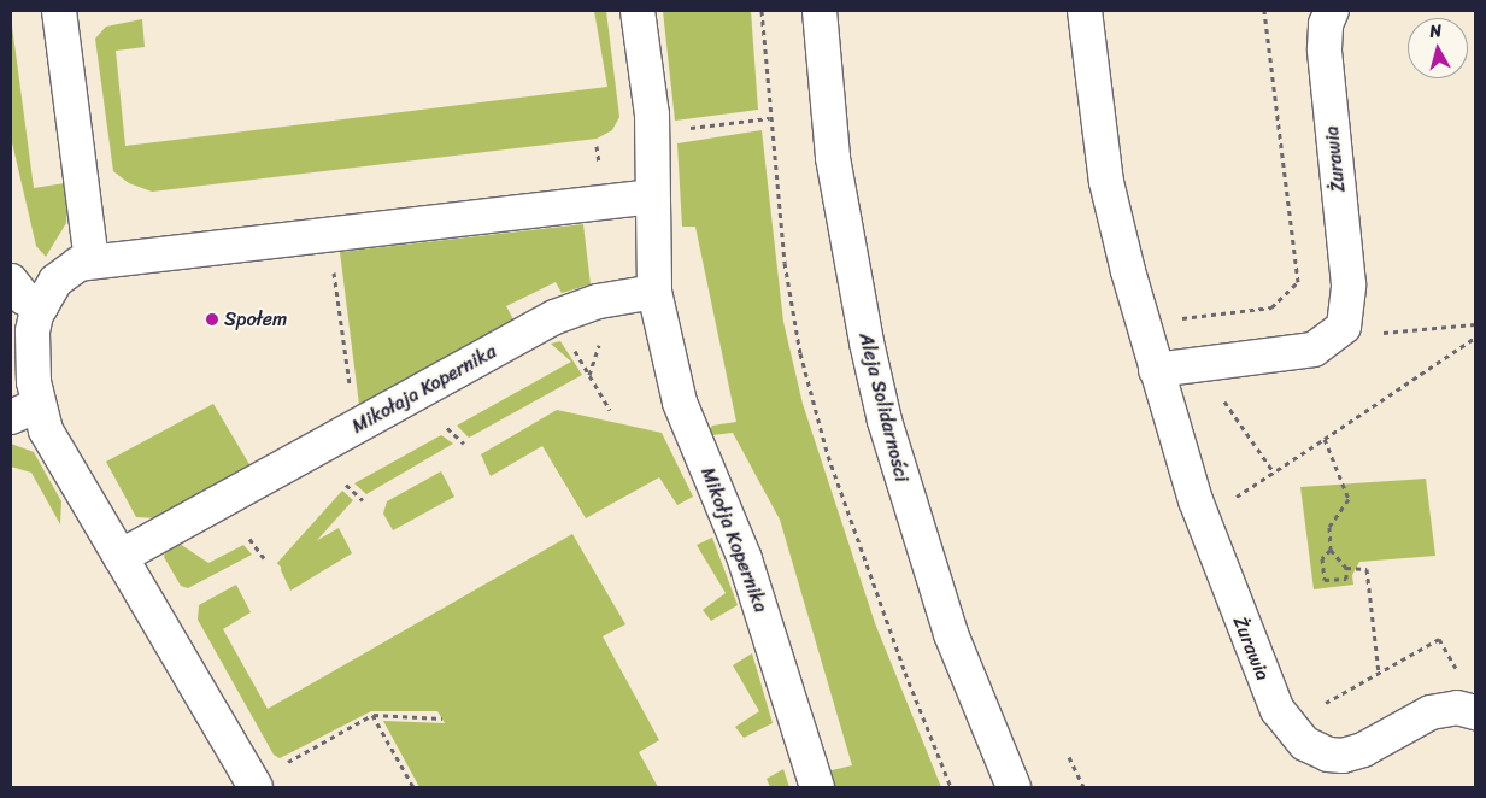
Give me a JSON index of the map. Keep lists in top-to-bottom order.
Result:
{
  "streets": {
    "street": [
      "Żurawia",
      "Mikołaja Kopernika",
      "Aleja Solidarności",
      "Mikołja Kopernika"
    ]
  },
  "crossings": [
    ["Mikołaja Kopernika", "Mikołja Kopernika"]
  ],
  "places": ["Społem"],
  "north": "top"
}
